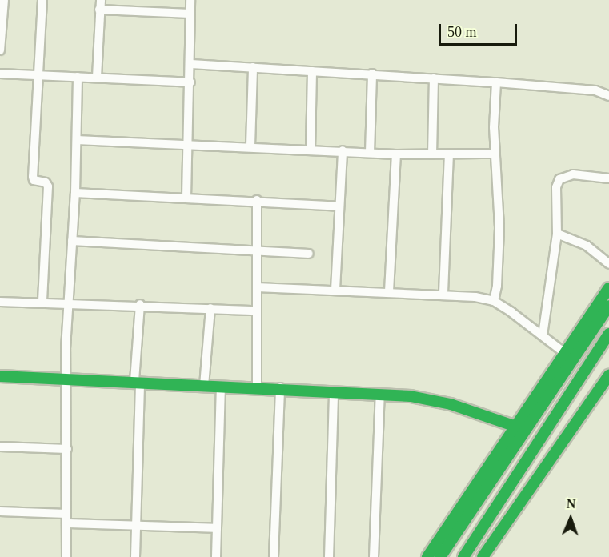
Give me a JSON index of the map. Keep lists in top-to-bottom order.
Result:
{
  "scale_bar": "50 m",
  "north": "top"
}
